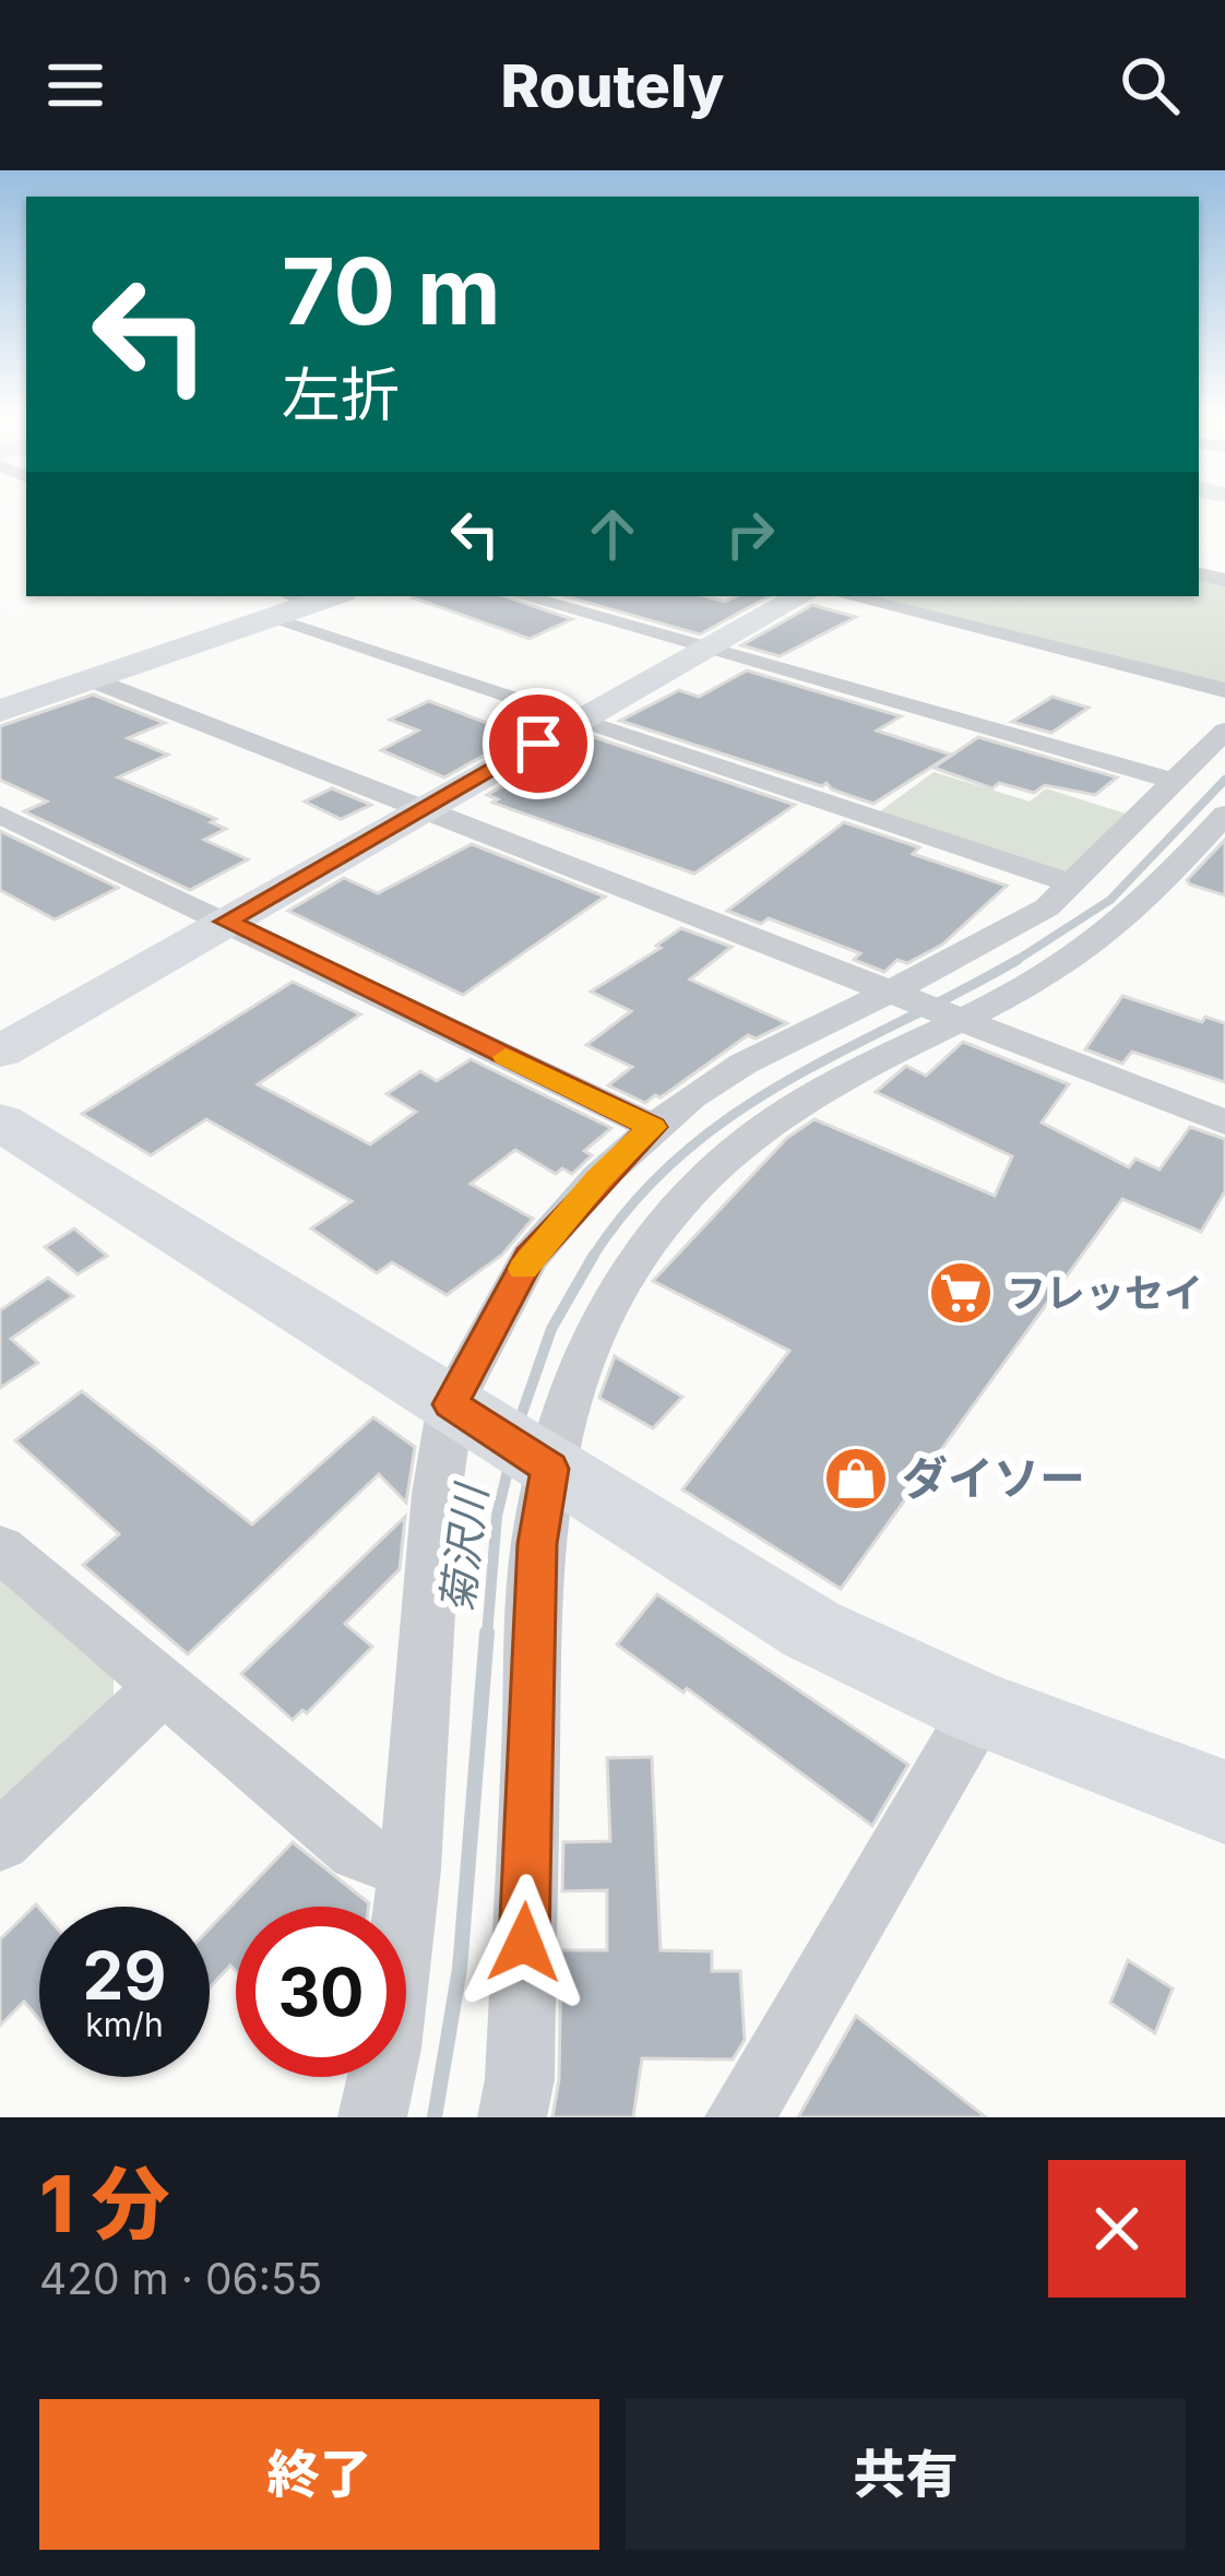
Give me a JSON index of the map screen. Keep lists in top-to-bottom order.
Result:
{
  "water": ["菊沢川"],
  "places": {
    "supermarket": ["フレッセイ"],
    "shop": ["ダイソー"]
  },
  "page": {
    "header": "Routely",
    "turn": ["70 m", "左折"],
    "speed": "29 km/h",
    "limit": "30",
    "heading": ["1 分", "420 m · 06:55"],
    "buttons": ["終了", "共有"]
  }
}
